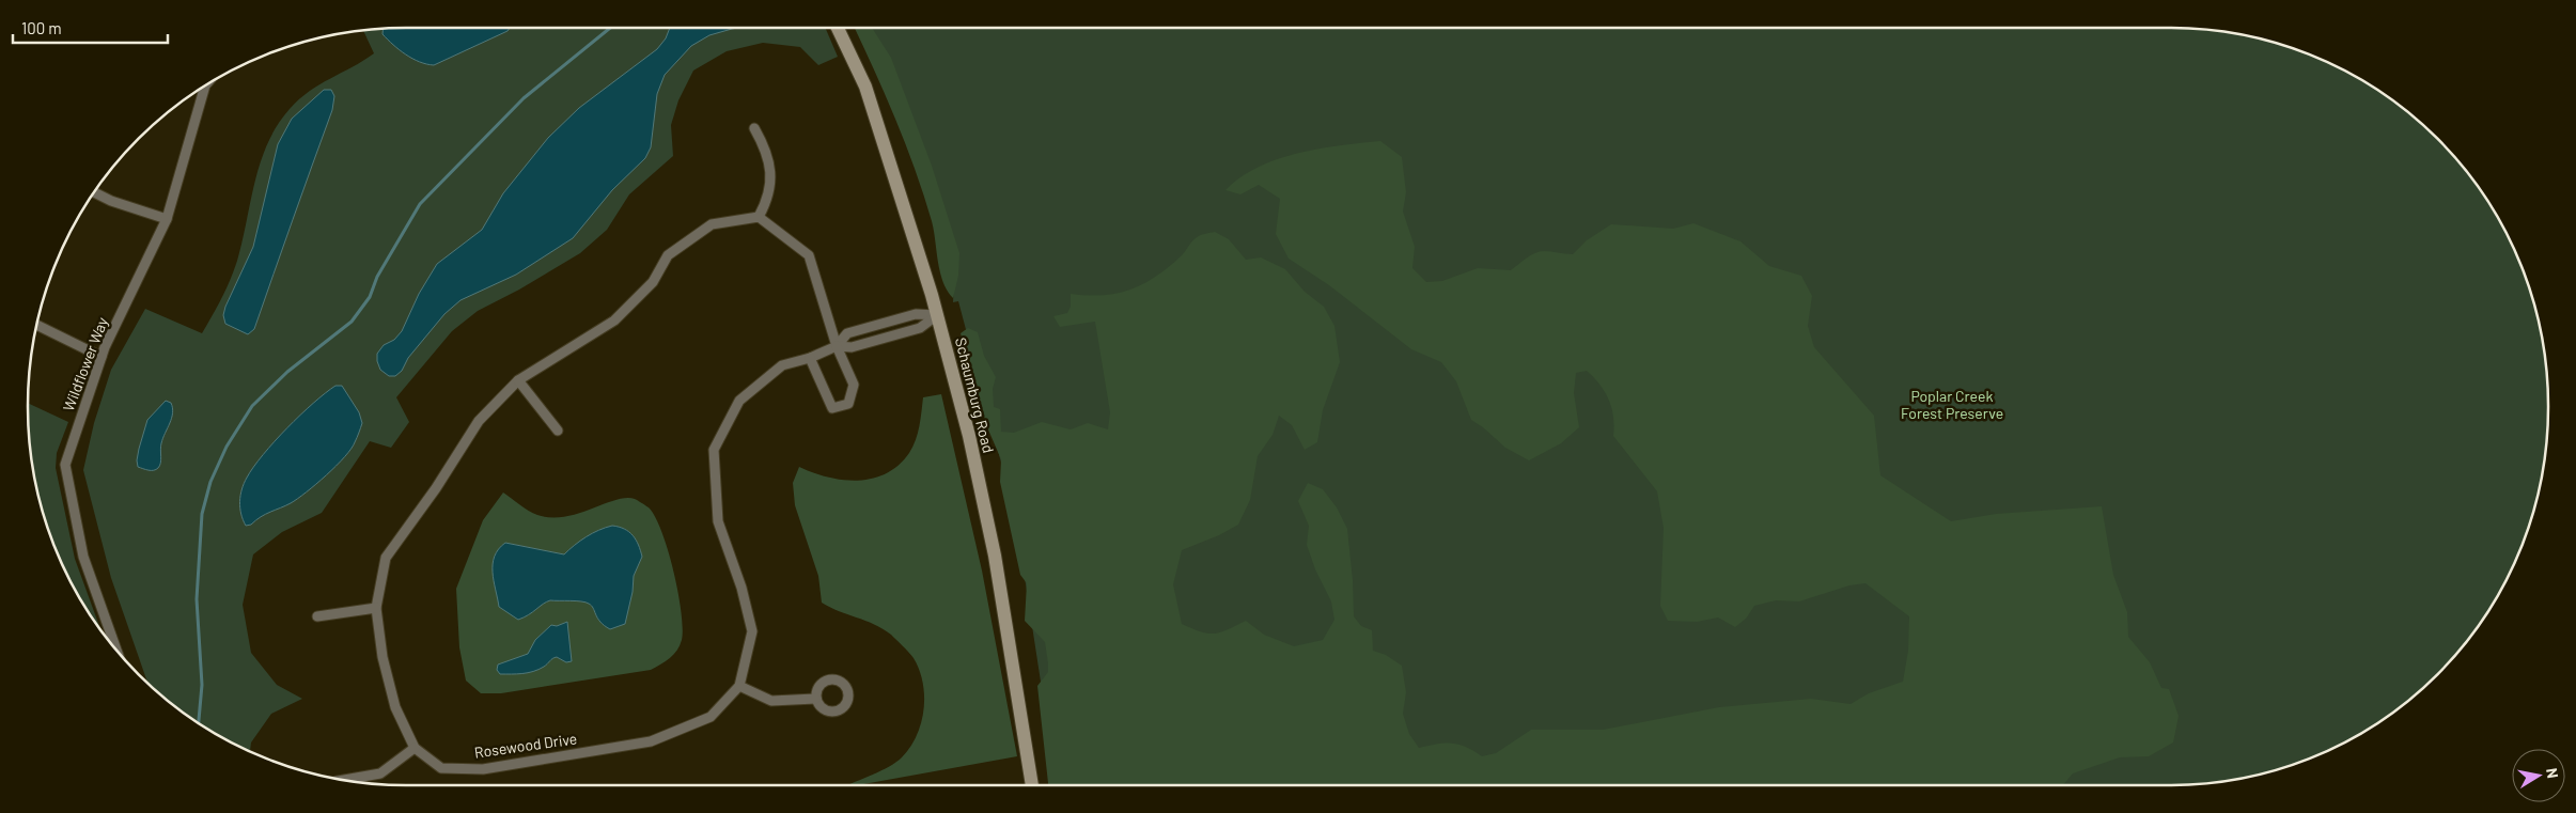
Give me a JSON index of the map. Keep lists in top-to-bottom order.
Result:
{
  "streets": {
    "main road": ["Schaumburg Road"],
    "street": ["Wildflower Way", "Rosewood Drive"]
  },
  "crossings": [
    ["Schaumburg Road", "Rosewood Drive"]
  ],
  "parks": ["Poplar Creek Forest Preserve"],
  "scale_bar": "100 m",
  "north": "right"
}
